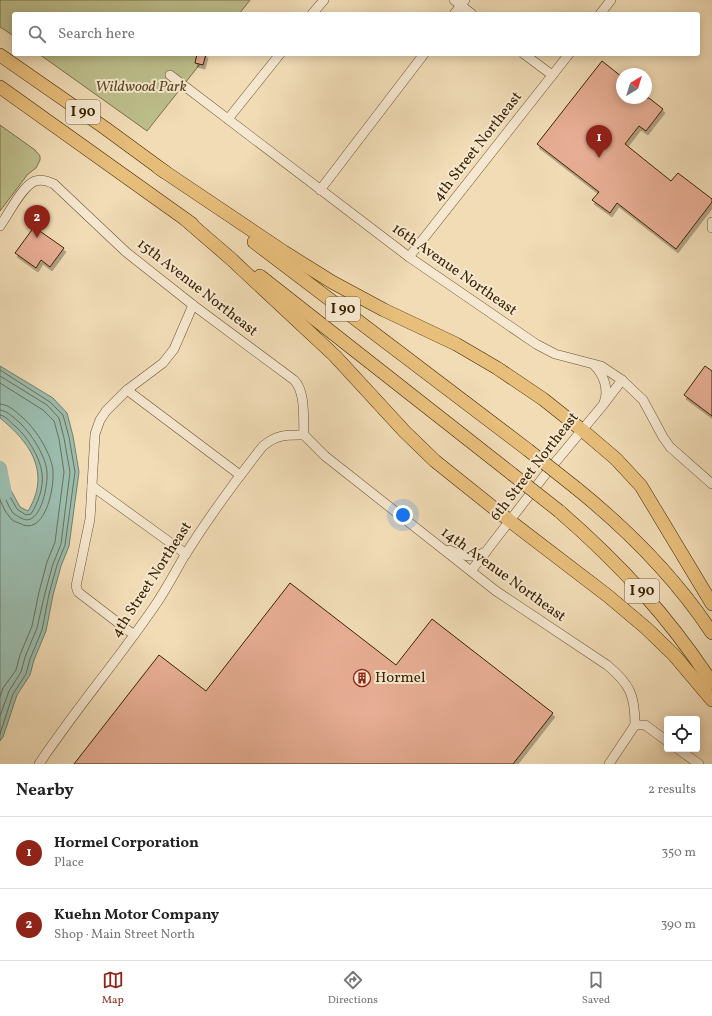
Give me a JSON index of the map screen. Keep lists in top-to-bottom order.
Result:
{
  "streets": {
    "highway": ["I 90"],
    "street": [
      "4th Street Northeast",
      "16th Avenue Northeast",
      "15th Avenue Northeast",
      "6th Street Northeast",
      "14th Avenue Northeast"
    ]
  },
  "crossings": [
    ["4th Street Northeast", "16th Avenue Northeast"],
    ["4th Street Northeast", "15th Avenue Northeast"],
    ["4th Street Northeast", "14th Avenue Northeast"],
    ["16th Avenue Northeast", "6th Street Northeast"],
    ["15th Avenue Northeast", "14th Avenue Northeast"],
    ["6th Street Northeast", "14th Avenue Northeast"]
  ],
  "parks": ["Wildwood Park"],
  "places": {
    "building": ["Hormel"]
  },
  "north": "top right",
  "page": {
    "search": "Search here",
    "pins": ["1", "2"],
    "heading": ["Nearby", "2 results"],
    "list": [
      {
        "mark": "1",
        "name": "Hormel Corporation",
        "note": "Place",
        "value": "350 m"
      },
      {
        "mark": "2",
        "name": "Kuehn Motor Company",
        "note": "Shop · Main Street North",
        "value": "390 m"
      }
    ],
    "nav": ["Map", "Directions", "Saved"]
  }
}
